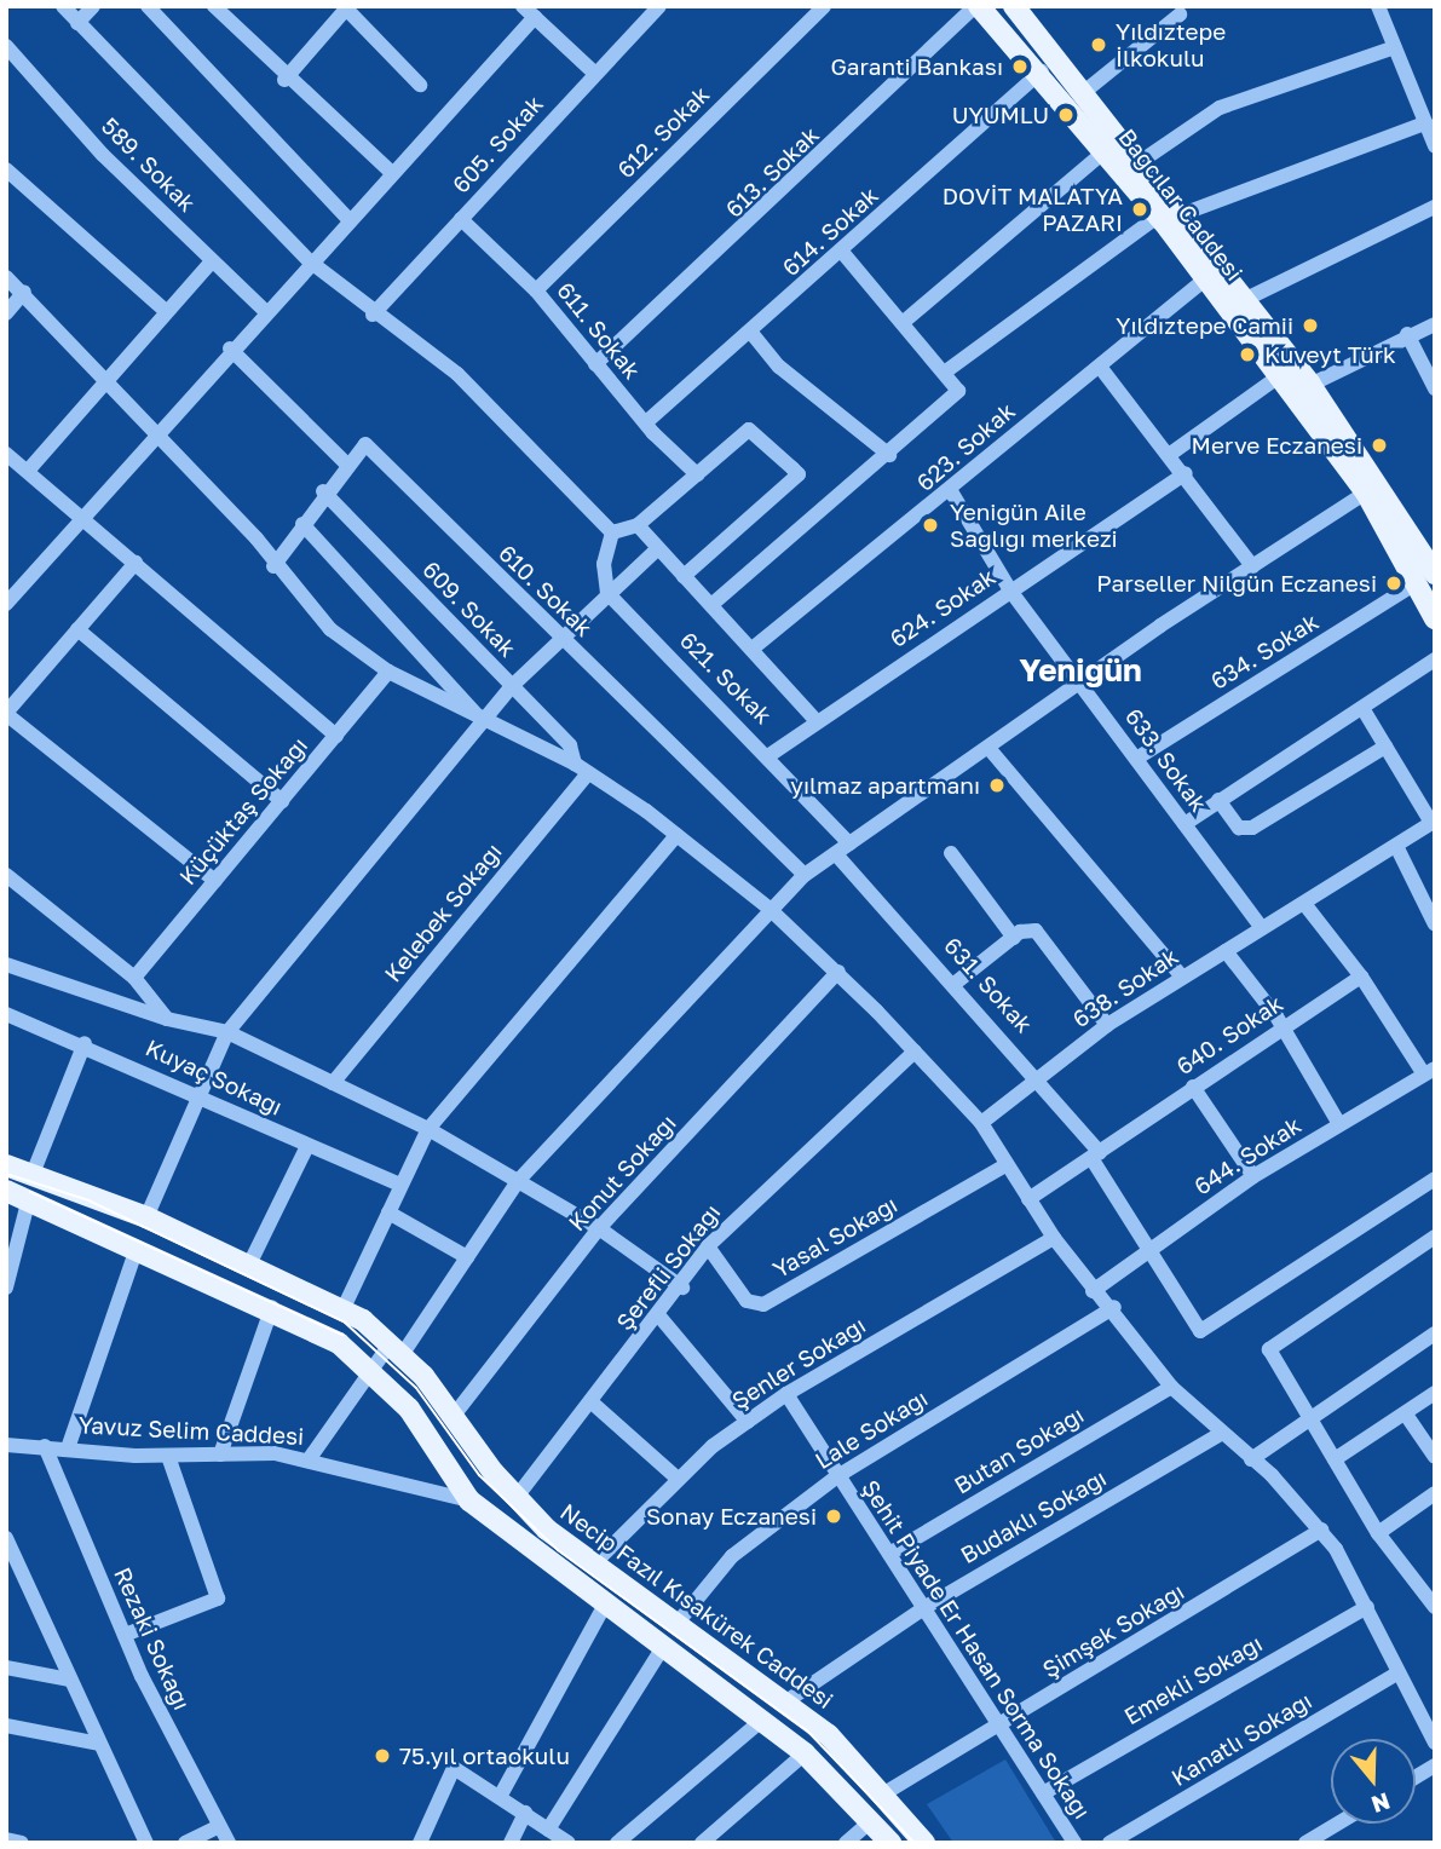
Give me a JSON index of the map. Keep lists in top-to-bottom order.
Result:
{
  "streets": {
    "main road": ["Bağcılar Caddesi", "Necip Fazıl Kısakürek Caddesi"],
    "street": [
      "612. Sokak",
      "605. Sokak",
      "589. Sokak",
      "613. Sokak",
      "614. Sokak",
      "611. Sokak",
      "623. Sokak",
      "610. Sokak",
      "624. Sokak",
      "609. Sokak",
      "634. Sokak",
      "621. Sokak",
      "633. Sokak",
      "Küçüktaş Sokağı",
      "Kelebek Sokağı",
      "631. Sokak",
      "638. Sokak",
      "640. Sokak",
      "Kuyaç Sokağı",
      "644. Sokak",
      "Konut Sokağı",
      "Yasal Sokağı",
      "Şerefli Sokağı",
      "Şenler Sokağı",
      "Lale Sokağı",
      "Yavuz Selim Caddesi",
      "Butan Sokağı",
      "Budaklı Sokağı",
      "Şimşek Sokağı",
      "Rezaki Sokağı",
      "Şehit Piyade Er Hasan Sorma Sokağı",
      "Emekli Sokağı",
      "Kanatlı Sokağı"
    ]
  },
  "crossings": [
    ["612. Sokak", "611. Sokak"],
    ["605. Sokak", "611. Sokak"],
    ["613. Sokak", "Bağcılar Caddesi"],
    ["613. Sokak", "611. Sokak"],
    ["Bağcılar Caddesi", "614. Sokak"],
    ["Bağcılar Caddesi", "623. Sokak"],
    ["Bağcılar Caddesi", "634. Sokak"],
    ["614. Sokak", "611. Sokak"],
    ["623. Sokak", "633. Sokak"],
    ["624. Sokak", "621. Sokak"],
    ["624. Sokak", "633. Sokak"],
    ["634. Sokak", "633. Sokak"],
    ["621. Sokak", "631. Sokak"],
    ["633. Sokak", "638. Sokak"],
    ["631. Sokak", "638. Sokak"],
    ["631. Sokak", "640. Sokak"],
    ["631. Sokak", "644. Sokak"],
    ["Konut Sokağı", "Necip Fazıl Kısakürek Caddesi"],
    ["Yasal Sokağı", "Şerefli Sokağı"],
    ["Şerefli Sokağı", "Necip Fazıl Kısakürek Caddesi"],
    ["Şenler Sokağı", "Necip Fazıl Kısakürek Caddesi"],
    ["Şenler Sokağı", "Şehit Piyade Er Hasan Sorma Sokağı"],
    ["Lale Sokağı", "Necip Fazıl Kısakürek Caddesi"],
    ["Lale Sokağı", "Şehit Piyade Er Hasan Sorma Sokağı"],
    ["Yavuz Selim Caddesi", "Rezaki Sokağı"],
    ["Butan Sokağı", "Şehit Piyade Er Hasan Sorma Sokağı"],
    ["Budaklı Sokağı", "Necip Fazıl Kısakürek Caddesi"],
    ["Budaklı Sokağı", "Şehit Piyade Er Hasan Sorma Sokağı"],
    ["Necip Fazıl Kısakürek Caddesi", "Şimşek Sokağı"],
    ["Şimşek Sokağı", "Şehit Piyade Er Hasan Sorma Sokağı"],
    ["Şehit Piyade Er Hasan Sorma Sokağı", "Emekli Sokağı"]
  ],
  "districts": ["Yenigün"],
  "places": [
    "Yıldıztepe İlkokulu",
    "Garanti Bankası",
    "UYUMLU",
    "DOVİT MALATYA PAZARI",
    "Yıldıztepe Camii",
    "Kuveyt Türk",
    "Merve Eczanesi",
    "Yenigün Aile Sağlığı merkezi",
    "Parseller Nilgün Eczanesi",
    "yılmaz apartmanı",
    "Sonay Eczanesi",
    "75.yıl ortaokulu"
  ],
  "north": "bottom"
}
